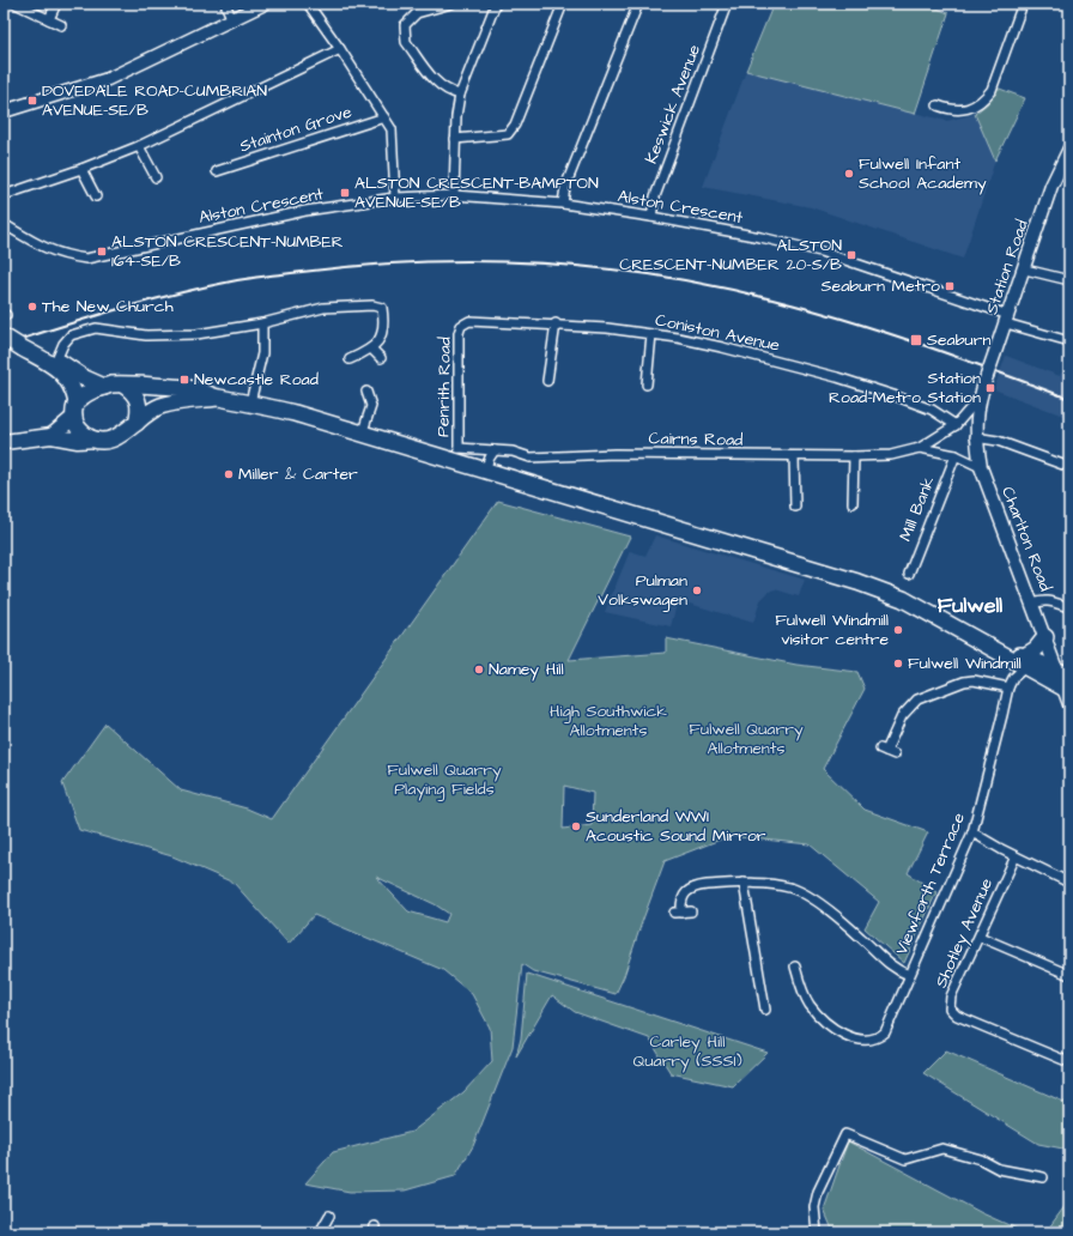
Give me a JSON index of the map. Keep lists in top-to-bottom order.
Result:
{
  "streets": {
    "main road": ["Station Road", "Charlton Road"],
    "street": [
      "Keswick Avenue",
      "Stainton Grove",
      "Alston Crescent",
      "Coniston Avenue",
      "Penrith Road",
      "Cairns Road",
      "Mill Bank",
      "Viewforth Terrace",
      "Shotley Avenue"
    ]
  },
  "crossings": [
    ["Keswick Avenue", "Alston Crescent"],
    ["Alston Crescent", "Station Road"],
    ["Station Road", "Cairns Road"],
    ["Station Road", "Charlton Road"],
    ["Coniston Avenue", "Penrith Road"],
    ["Coniston Avenue", "Cairns Road"],
    ["Penrith Road", "Cairns Road"],
    ["Cairns Road", "Mill Bank"],
    ["Cairns Road", "Charlton Road"]
  ],
  "districts": ["Fulwell"],
  "parks": [
    "High Southwick Allotments",
    "Fulwell Quarry Allotments",
    "Fulwell Quarry Playing Fields",
    "Carley Hill Quarry (SSSI)"
  ],
  "places": {
    "transit": [
      "DOVEDALE ROAD-CUMBRIAN AVENUE-SE/B",
      "ALSTON CRESCENT-BAMPTON AVENUE-SE/B",
      "ALSTON CRESCENT-NUMBER 164-SE/B",
      "ALSTON CRESCENT-NUMBER 20-S/B",
      "Seaburn Metro",
      "Seaburn",
      "Newcastle Road",
      "Station Road-Metro Station"
    ],
    "other": [
      "Fulwell Infant School Academy",
      "The New Church",
      "Miller & Carter",
      "Pulman Volkswagen",
      "Fulwell Windmill visitor centre",
      "Fulwell Windmill",
      "Namey Hill",
      "Sunderland WWI Acoustic Sound Mirror"
    ]
  }
}
